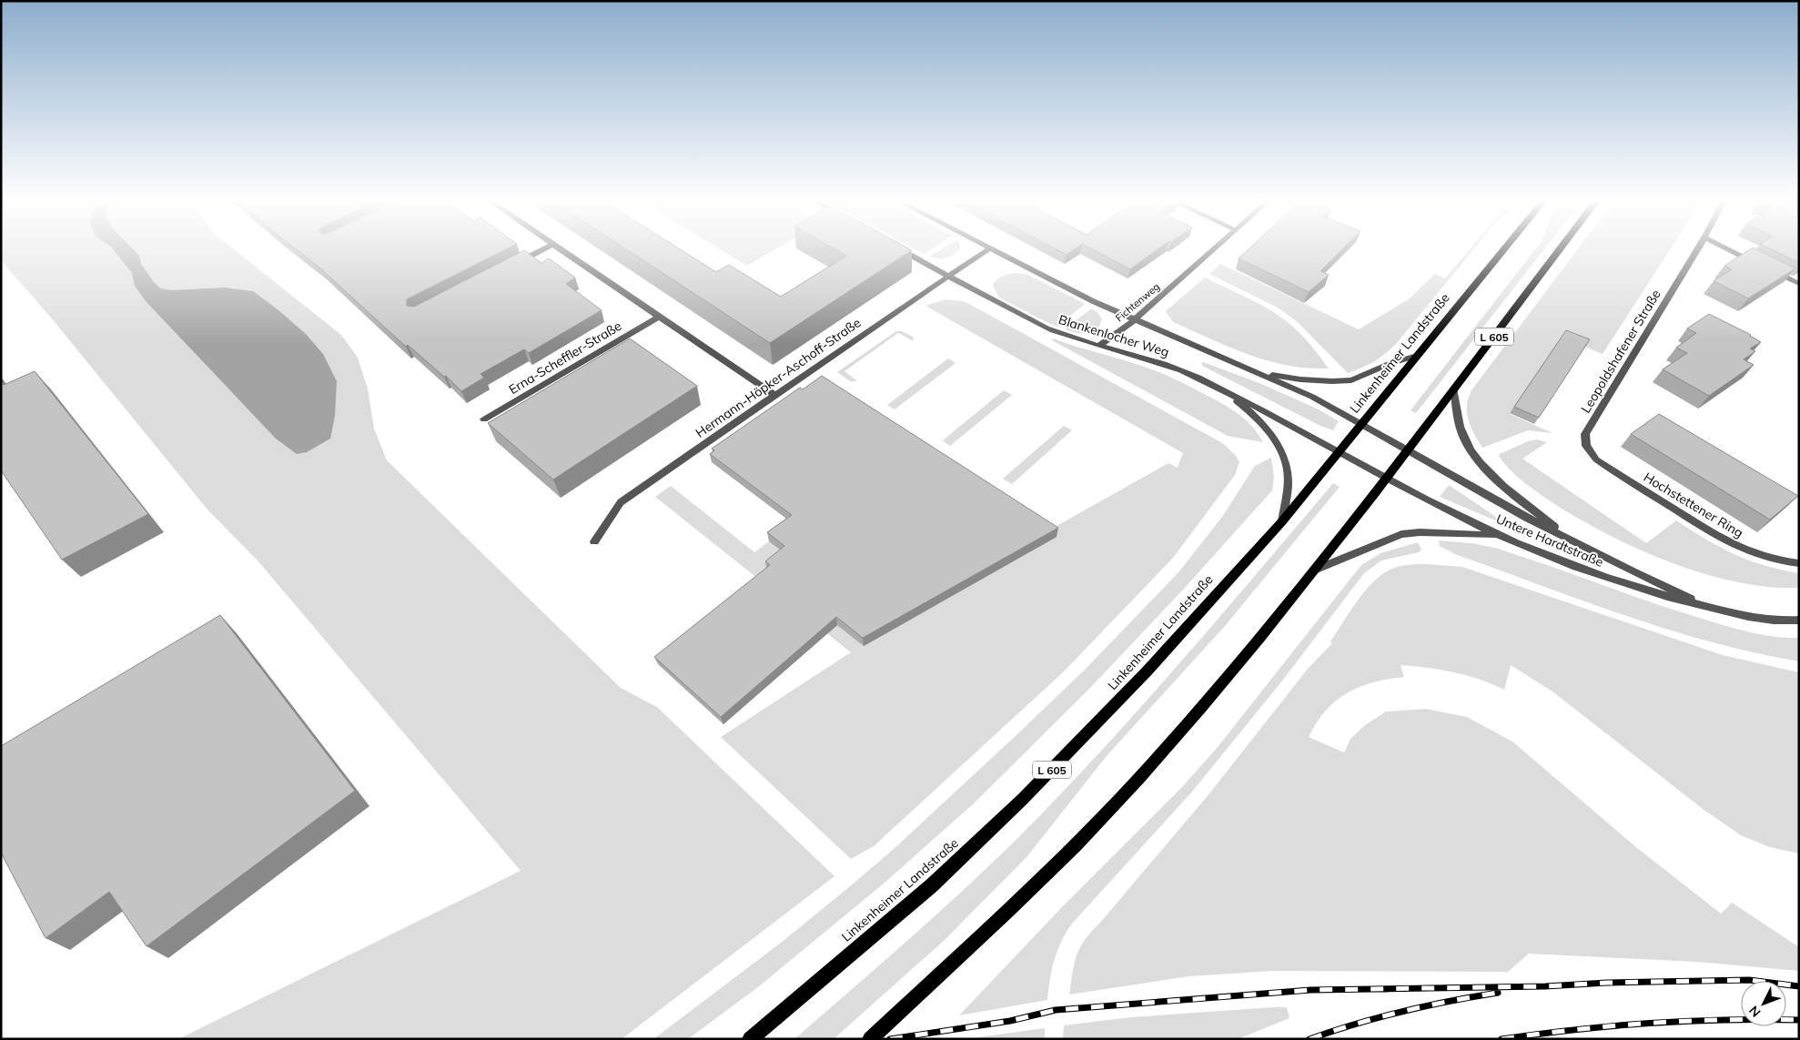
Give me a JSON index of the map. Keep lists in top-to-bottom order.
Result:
{
  "streets": {
    "main road": ["L 605", "Linkenheimer Landstraße"],
    "street": [
      "Fichtenweg",
      "Blankenlocher Weg",
      "Leopoldshafener Straße",
      "Erna-Scheffler-Straße",
      "Hermann-Höpker-Aschoff-Straße",
      "Hochstettener Ring",
      "Untere Hardtstraße"
    ]
  },
  "crossings": [
    ["Fichtenweg", "Blankenlocher Weg"],
    ["Blankenlocher Weg", "L 605"],
    ["Blankenlocher Weg", "Linkenheimer Landstraße"],
    ["Blankenlocher Weg", "Hermann-Höpker-Aschoff-Straße"],
    ["Blankenlocher Weg", "Untere Hardtstraße"],
    ["L 605", "Untere Hardtstraße"],
    ["Leopoldshafener Straße", "Hochstettener Ring"]
  ],
  "north": "bottom left"
}
